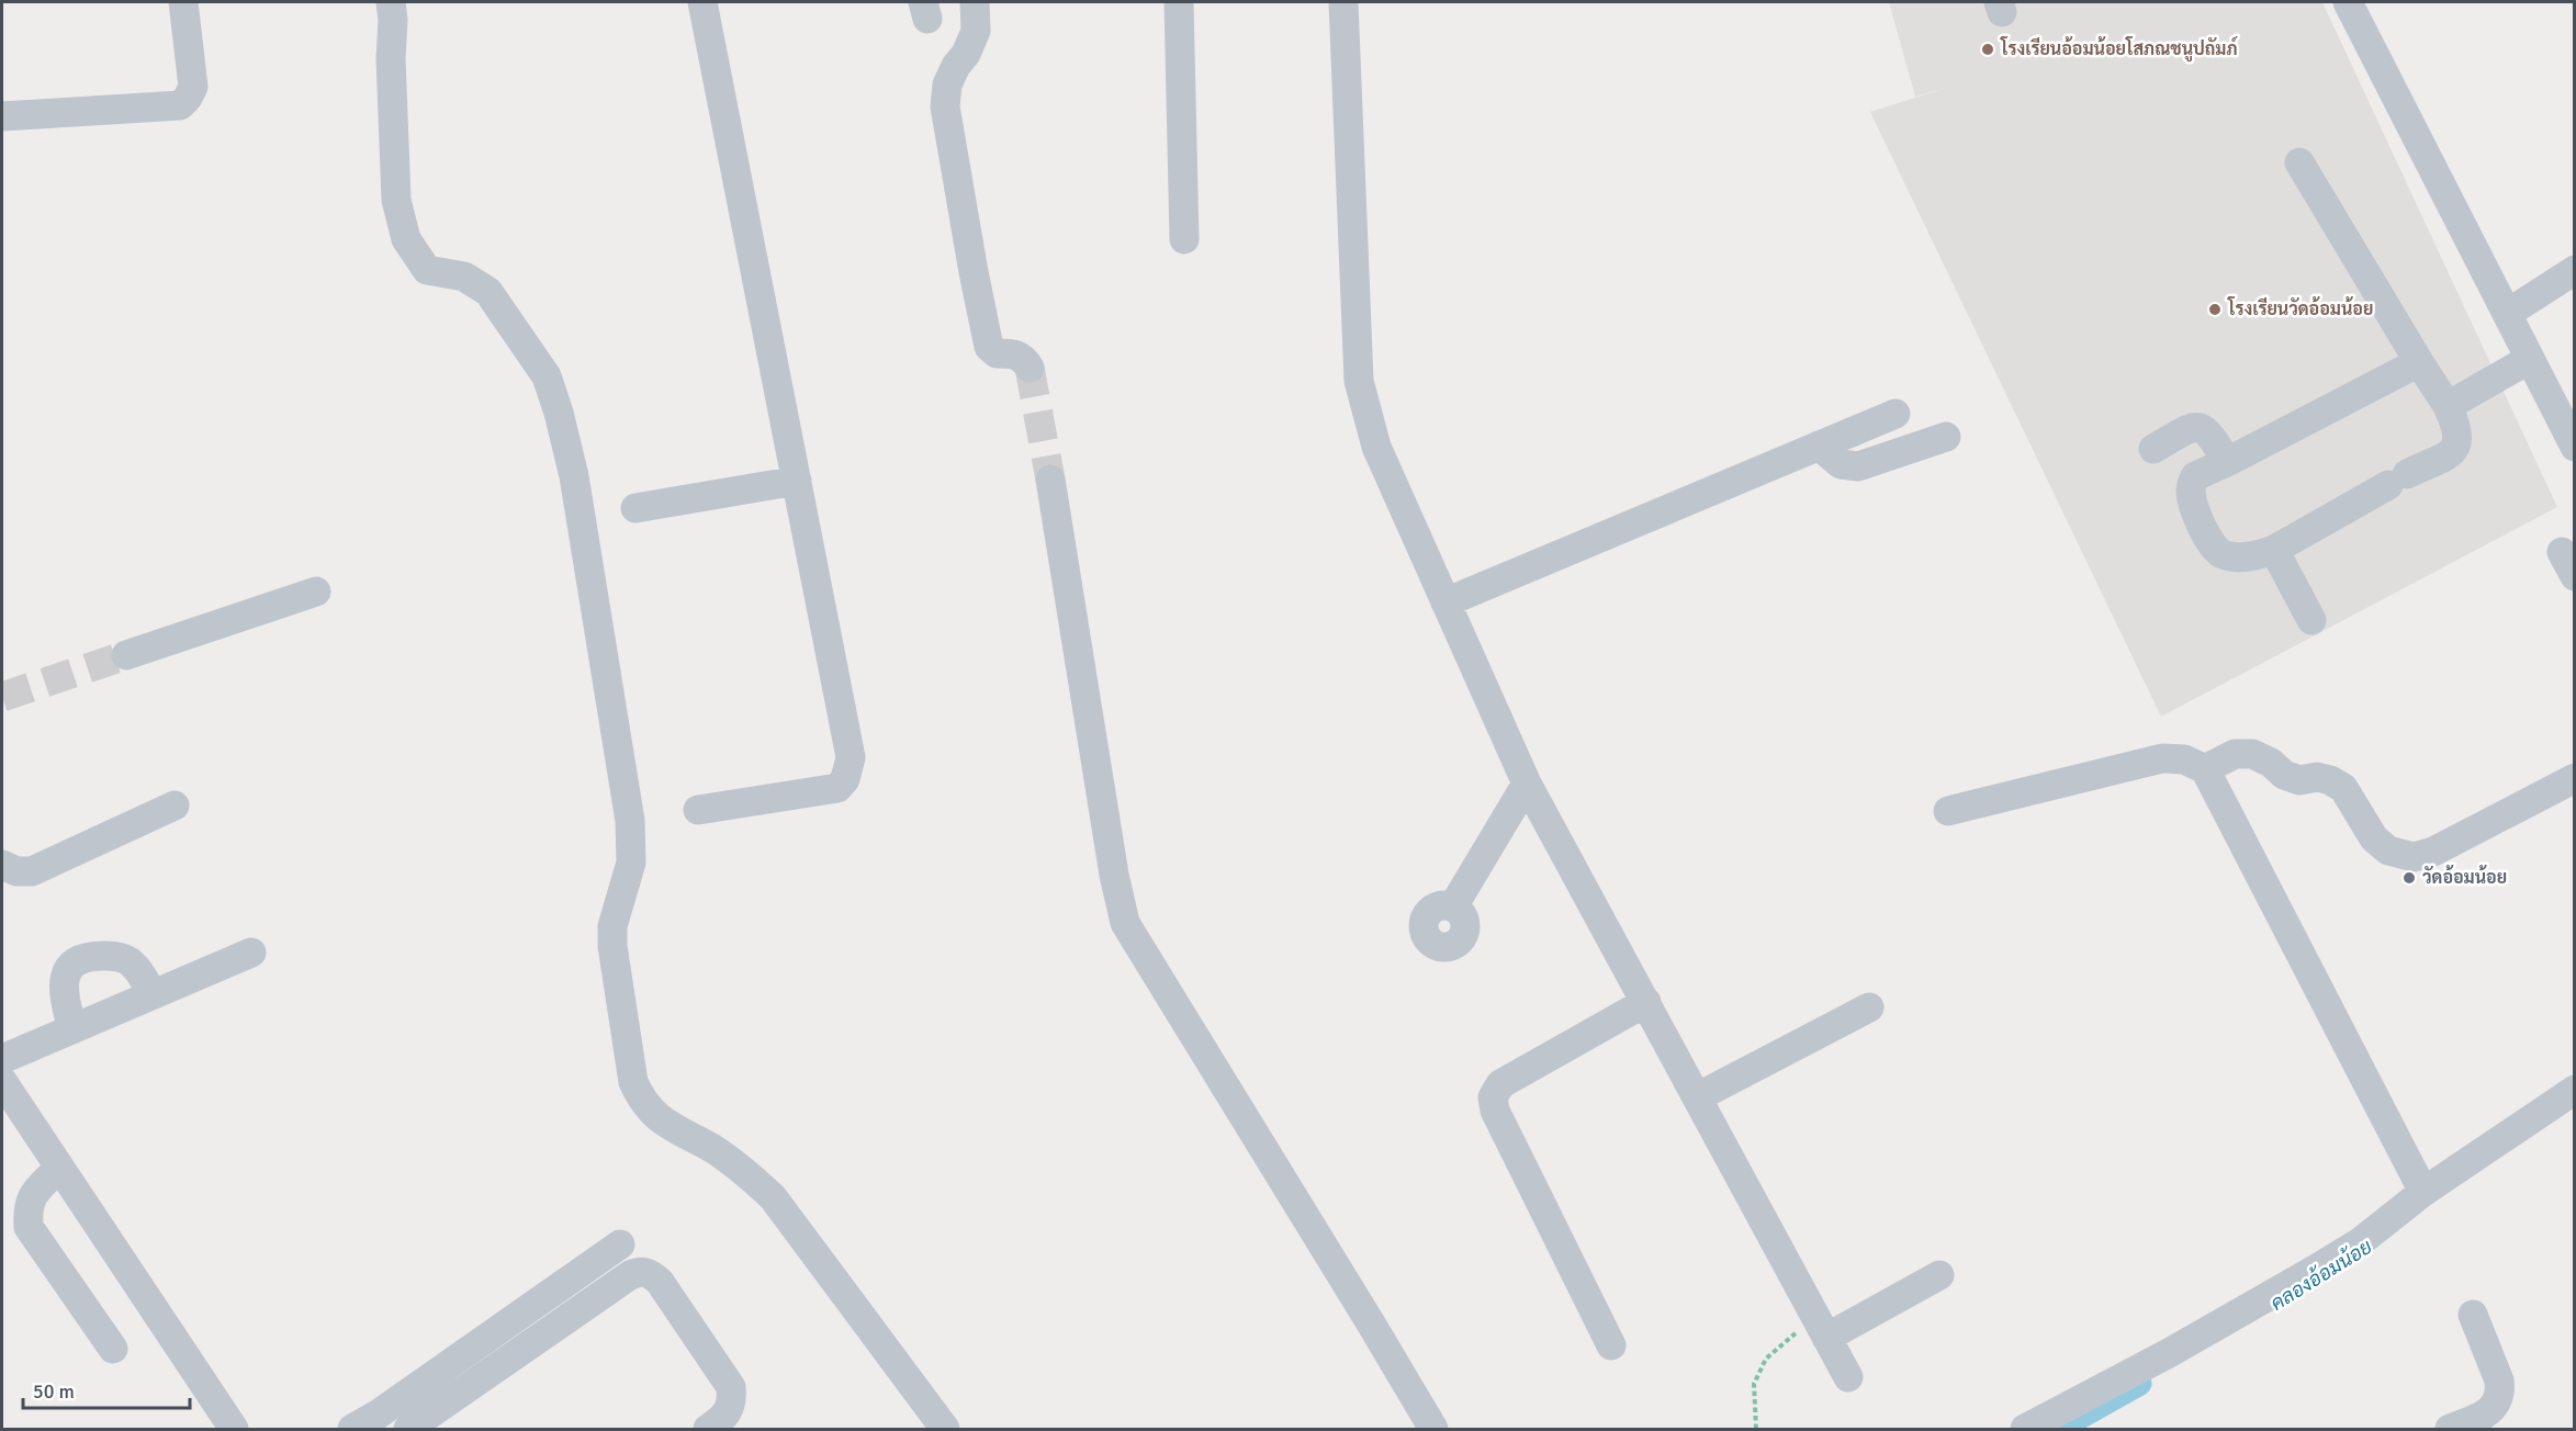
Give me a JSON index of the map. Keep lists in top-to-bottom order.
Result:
{
  "water": ["คลองอ้อมน้อย"],
  "places": ["โรงเรียนอ้อมน้อยโสภณชนูปถัมภ์", "โรงเรียนวัดอ้อมน้อย", "วัดอ้อมน้อย"],
  "scale_bar": "50 m"
}
